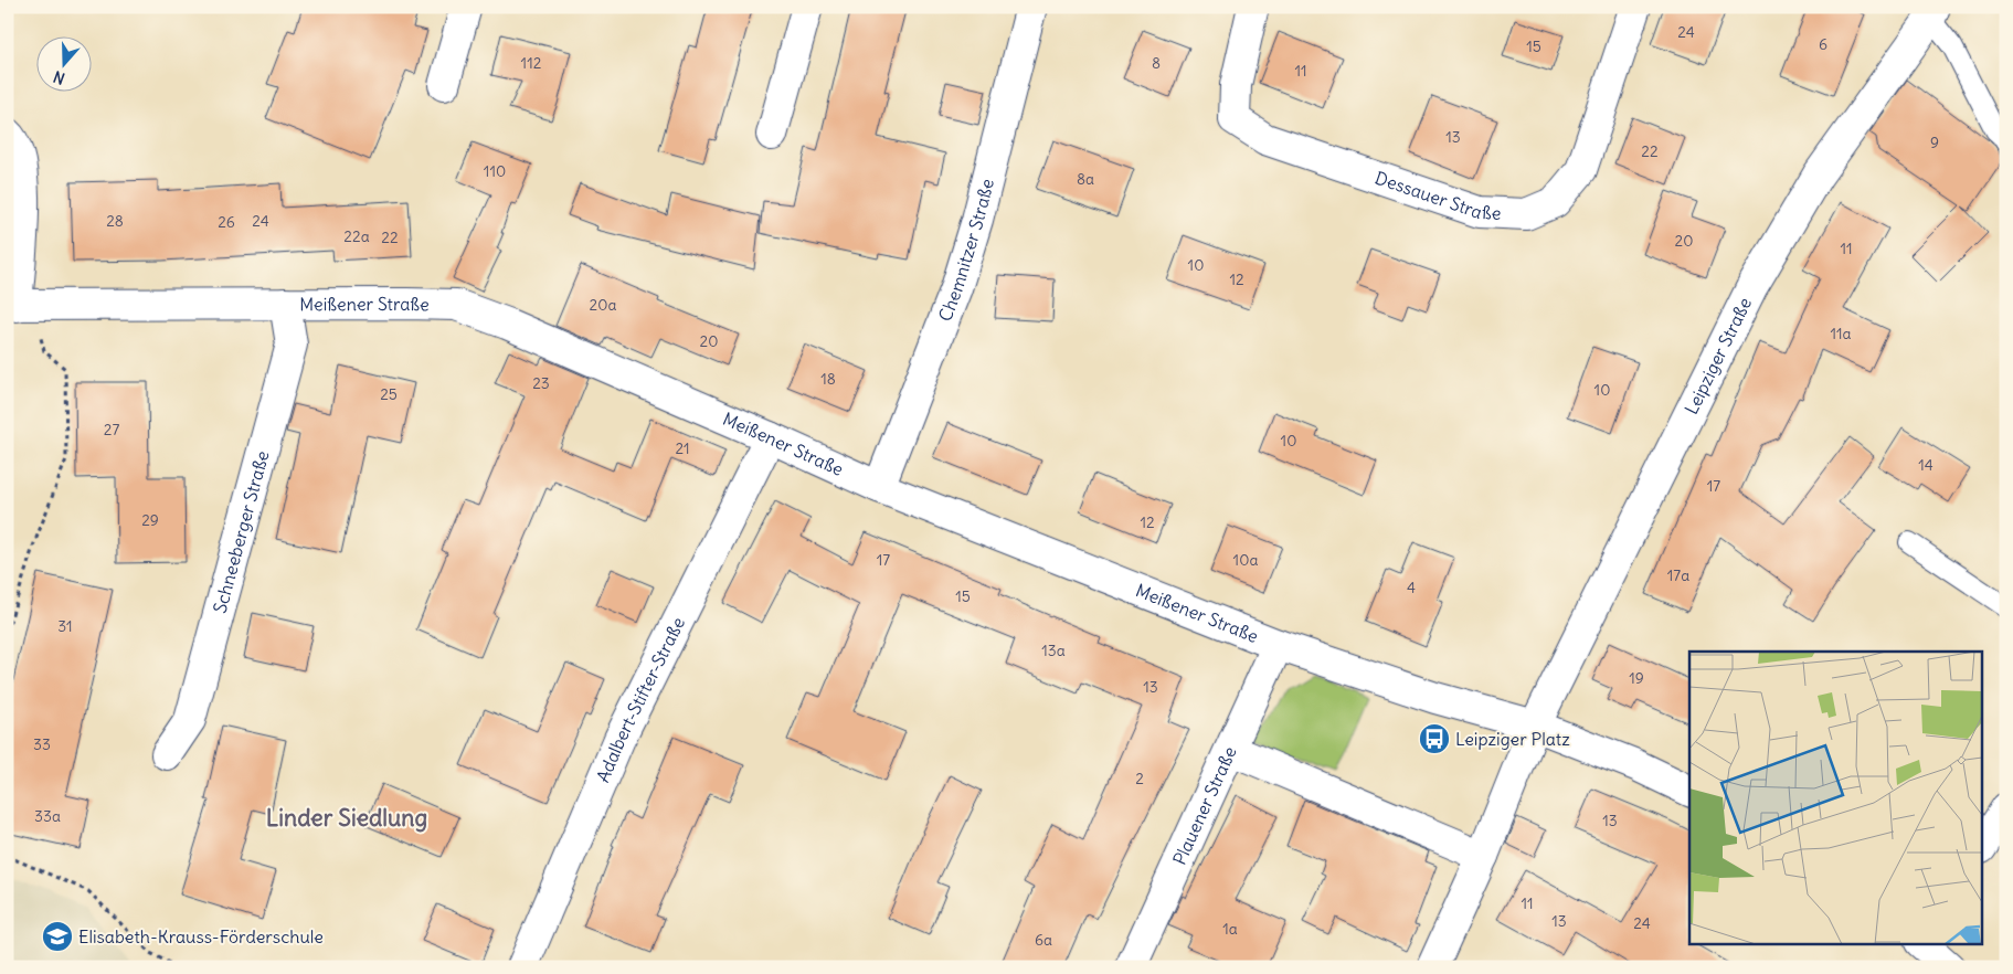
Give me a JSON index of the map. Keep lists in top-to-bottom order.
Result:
{
  "streets": {
    "street": [
      "Dessauer Straße",
      "Chemnitzer Straße",
      "Meißener Straße",
      "Leipziger Straße",
      "Schneeberger Straße",
      "Adalbert-Stifter-Straße",
      "Plauener Straße"
    ]
  },
  "crossings": [
    ["Chemnitzer Straße", "Meißener Straße"],
    ["Meißener Straße", "Leipziger Straße"],
    ["Meißener Straße", "Schneeberger Straße"],
    ["Meißener Straße", "Adalbert-Stifter-Straße"],
    ["Meißener Straße", "Plauener Straße"]
  ],
  "districts": ["Linder Siedlung"],
  "places": {
    "bus stop": ["Leipziger Platz"],
    "school or university": ["Elisabeth-Krauss-Förderschule"]
  },
  "house_numbers": [
    "24",
    "6",
    "15",
    "112",
    "8",
    "11",
    "13",
    "9",
    "22",
    "110",
    "8a",
    "28",
    "24",
    "26",
    "22a",
    "22",
    "20",
    "11",
    "10",
    "12",
    "20a",
    "11a",
    "20",
    "18",
    "23",
    "10",
    "25",
    "27",
    "10",
    "21",
    "14",
    "17",
    "29",
    "12",
    "17",
    "10a",
    "17a",
    "4",
    "15",
    "31",
    "13a",
    "19",
    "13",
    "33",
    "2",
    "33a",
    "13",
    "11",
    "13",
    "24",
    "1a",
    "6a"
  ],
  "north": "bottom"
}
